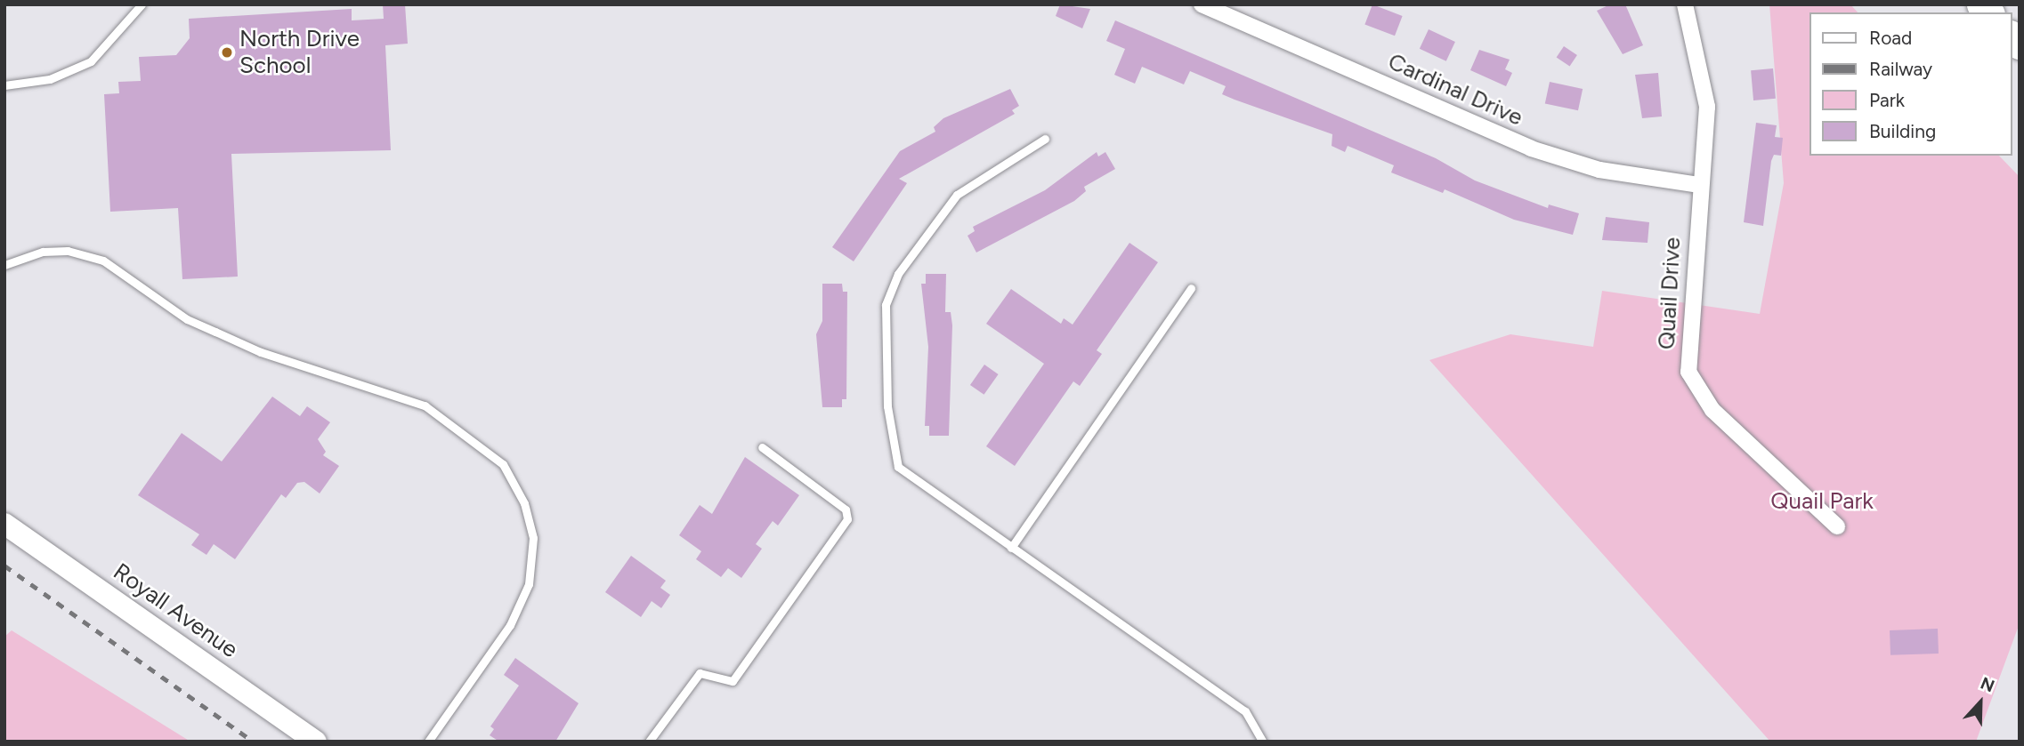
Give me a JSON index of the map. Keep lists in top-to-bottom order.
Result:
{
  "streets": {
    "street": ["Cardinal Drive", "Quail Drive", "Royall Avenue"]
  },
  "crossings": [
    ["Cardinal Drive", "Quail Drive"]
  ],
  "parks": ["Quail Park"],
  "places": ["North Drive School"],
  "legend": [
    "Road",
    "Railway",
    "Park",
    "Building"
  ],
  "north": "top"
}
